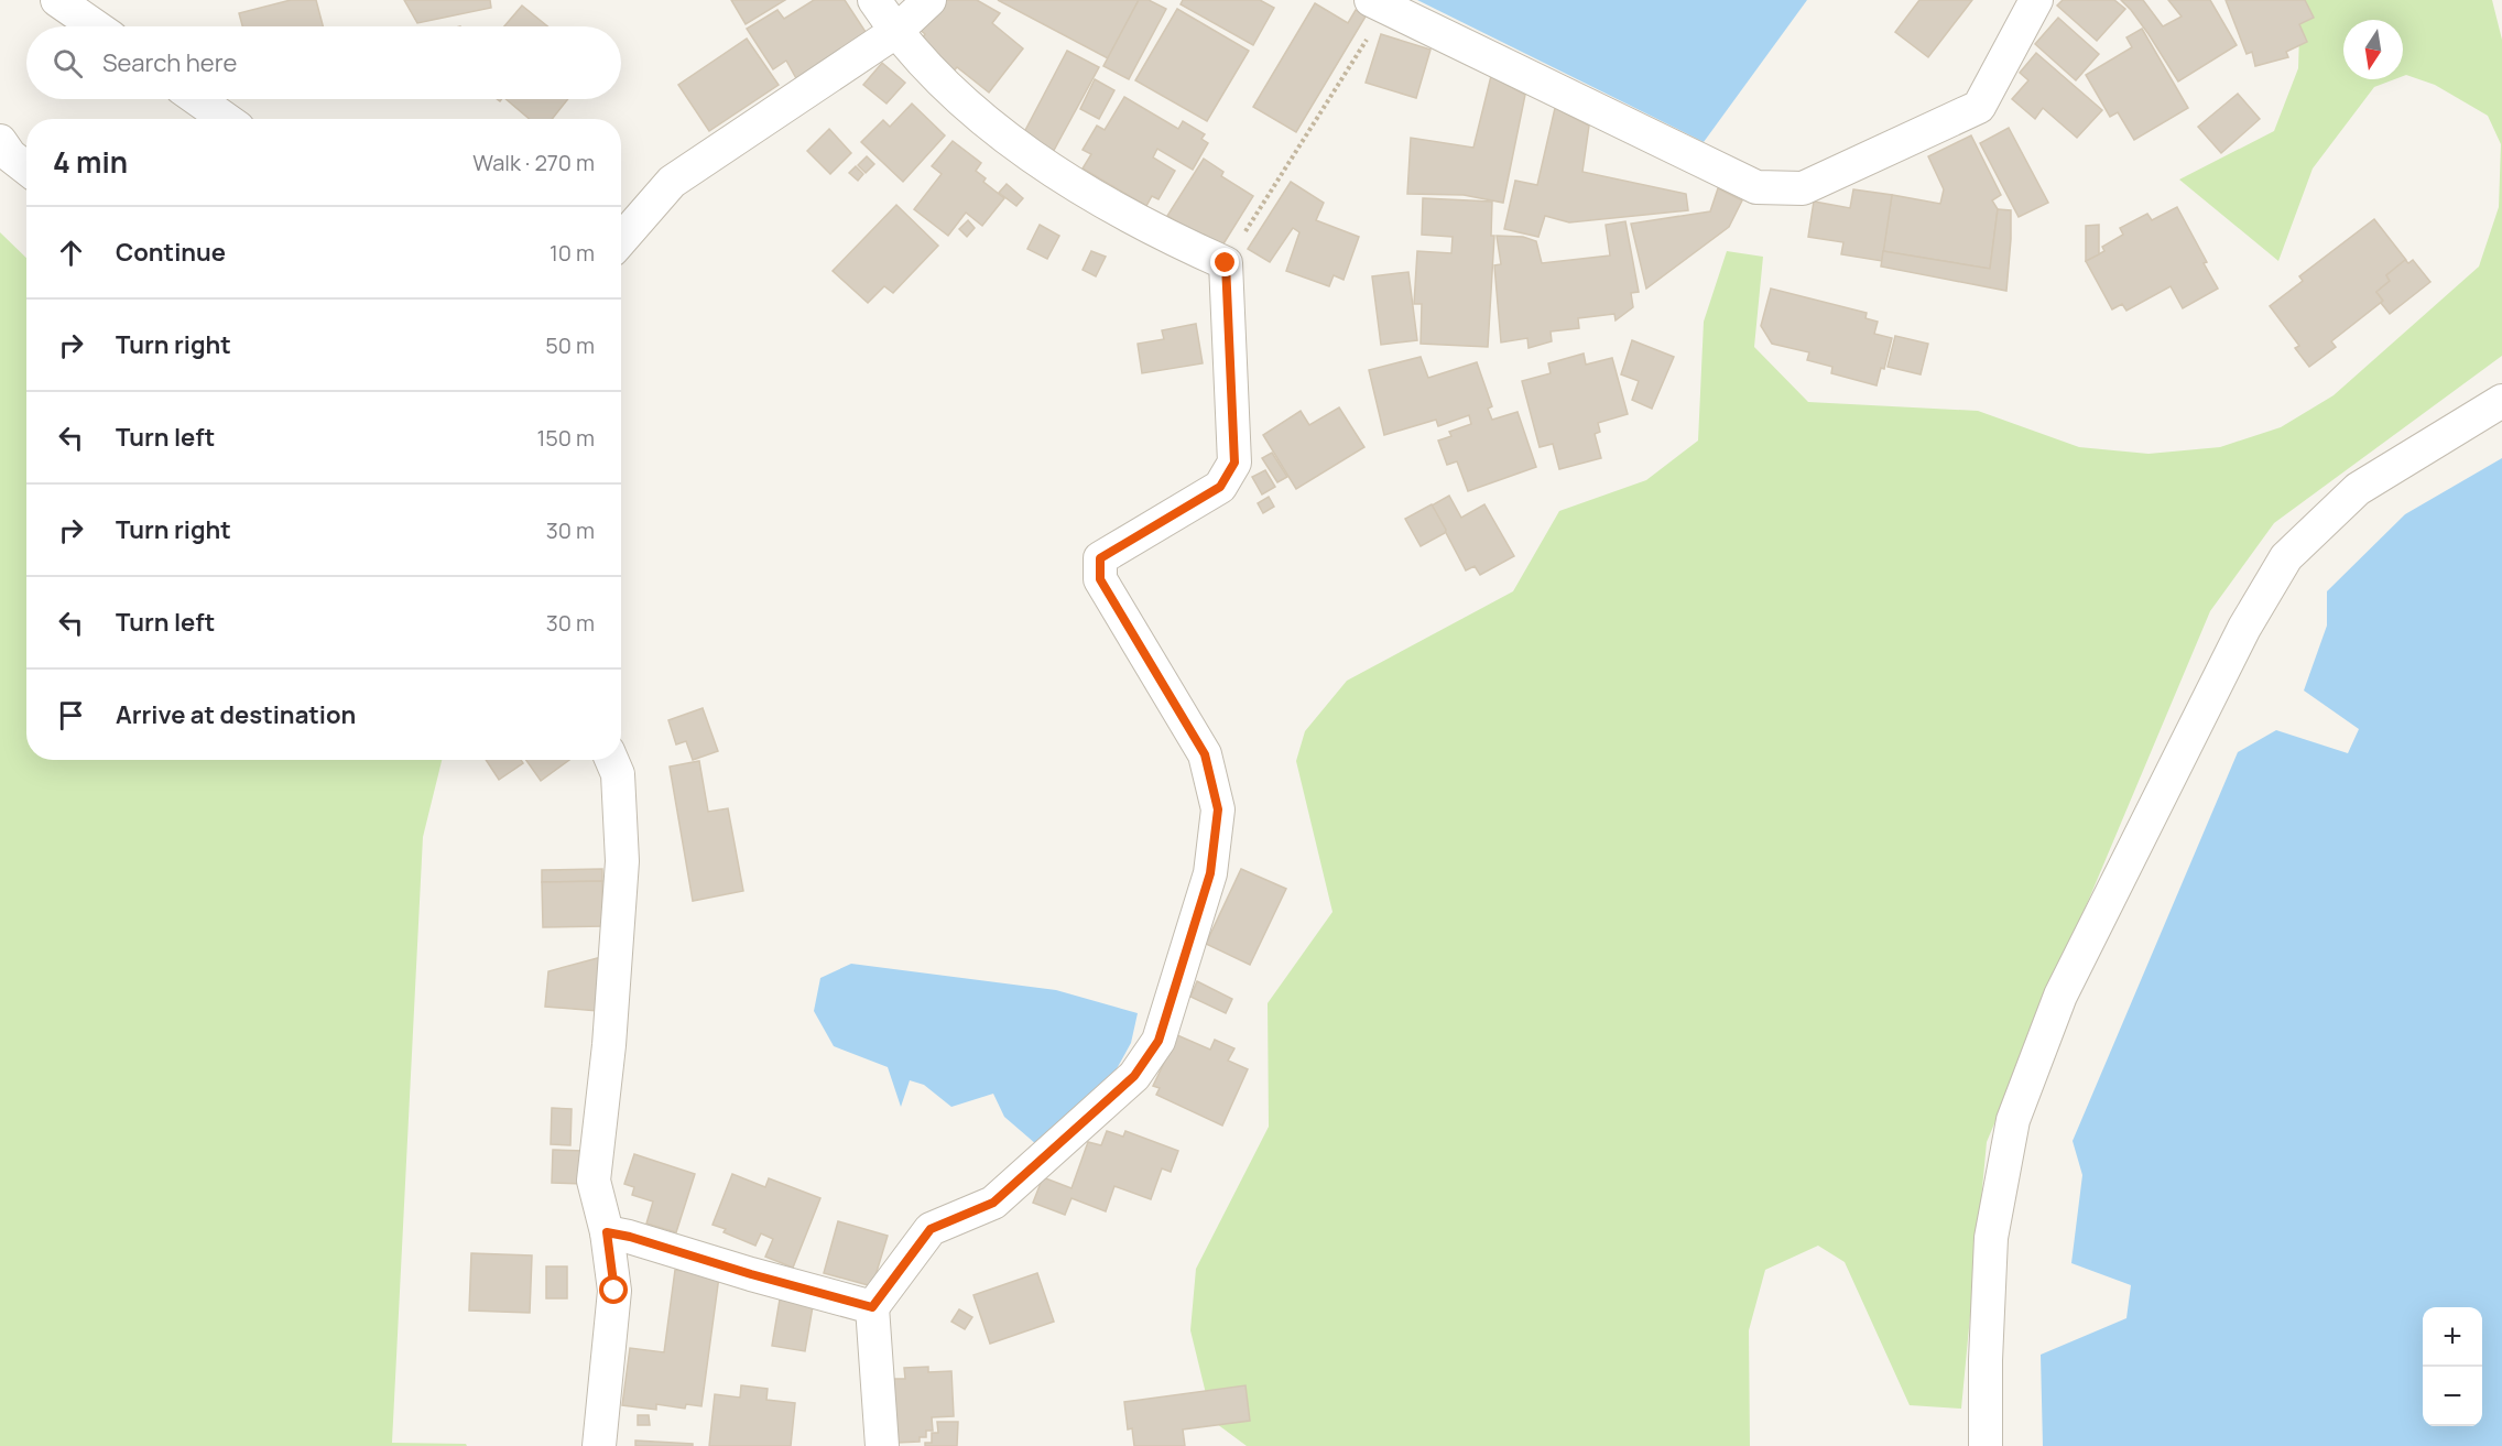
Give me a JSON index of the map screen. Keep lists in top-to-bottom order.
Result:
{
  "north": "bottom",
  "page": {
    "search": "Search here",
    "heading": ["4 min", "Walk · 270 m"],
    "list": [
      ["Continue", "10 m"],
      ["Turn right", "50 m"],
      ["Turn left", "150 m"],
      ["Turn right", "30 m"],
      ["Turn left", "30 m"],
      "Arrive at destination"
    ],
    "map_buttons": ["+", "−"]
  }
}
